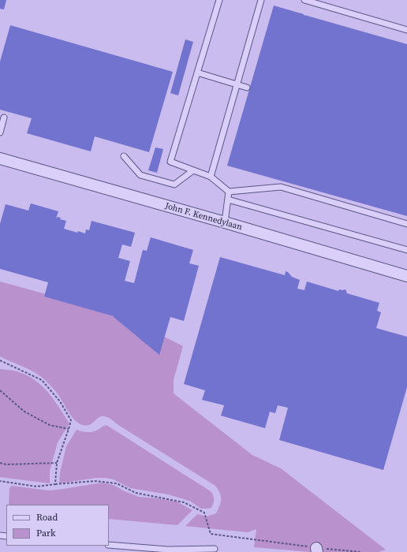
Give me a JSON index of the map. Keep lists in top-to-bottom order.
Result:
{
  "streets": {
    "street": ["John F. Kennedylaan"]
  },
  "legend": ["Road", "Park"]
}
